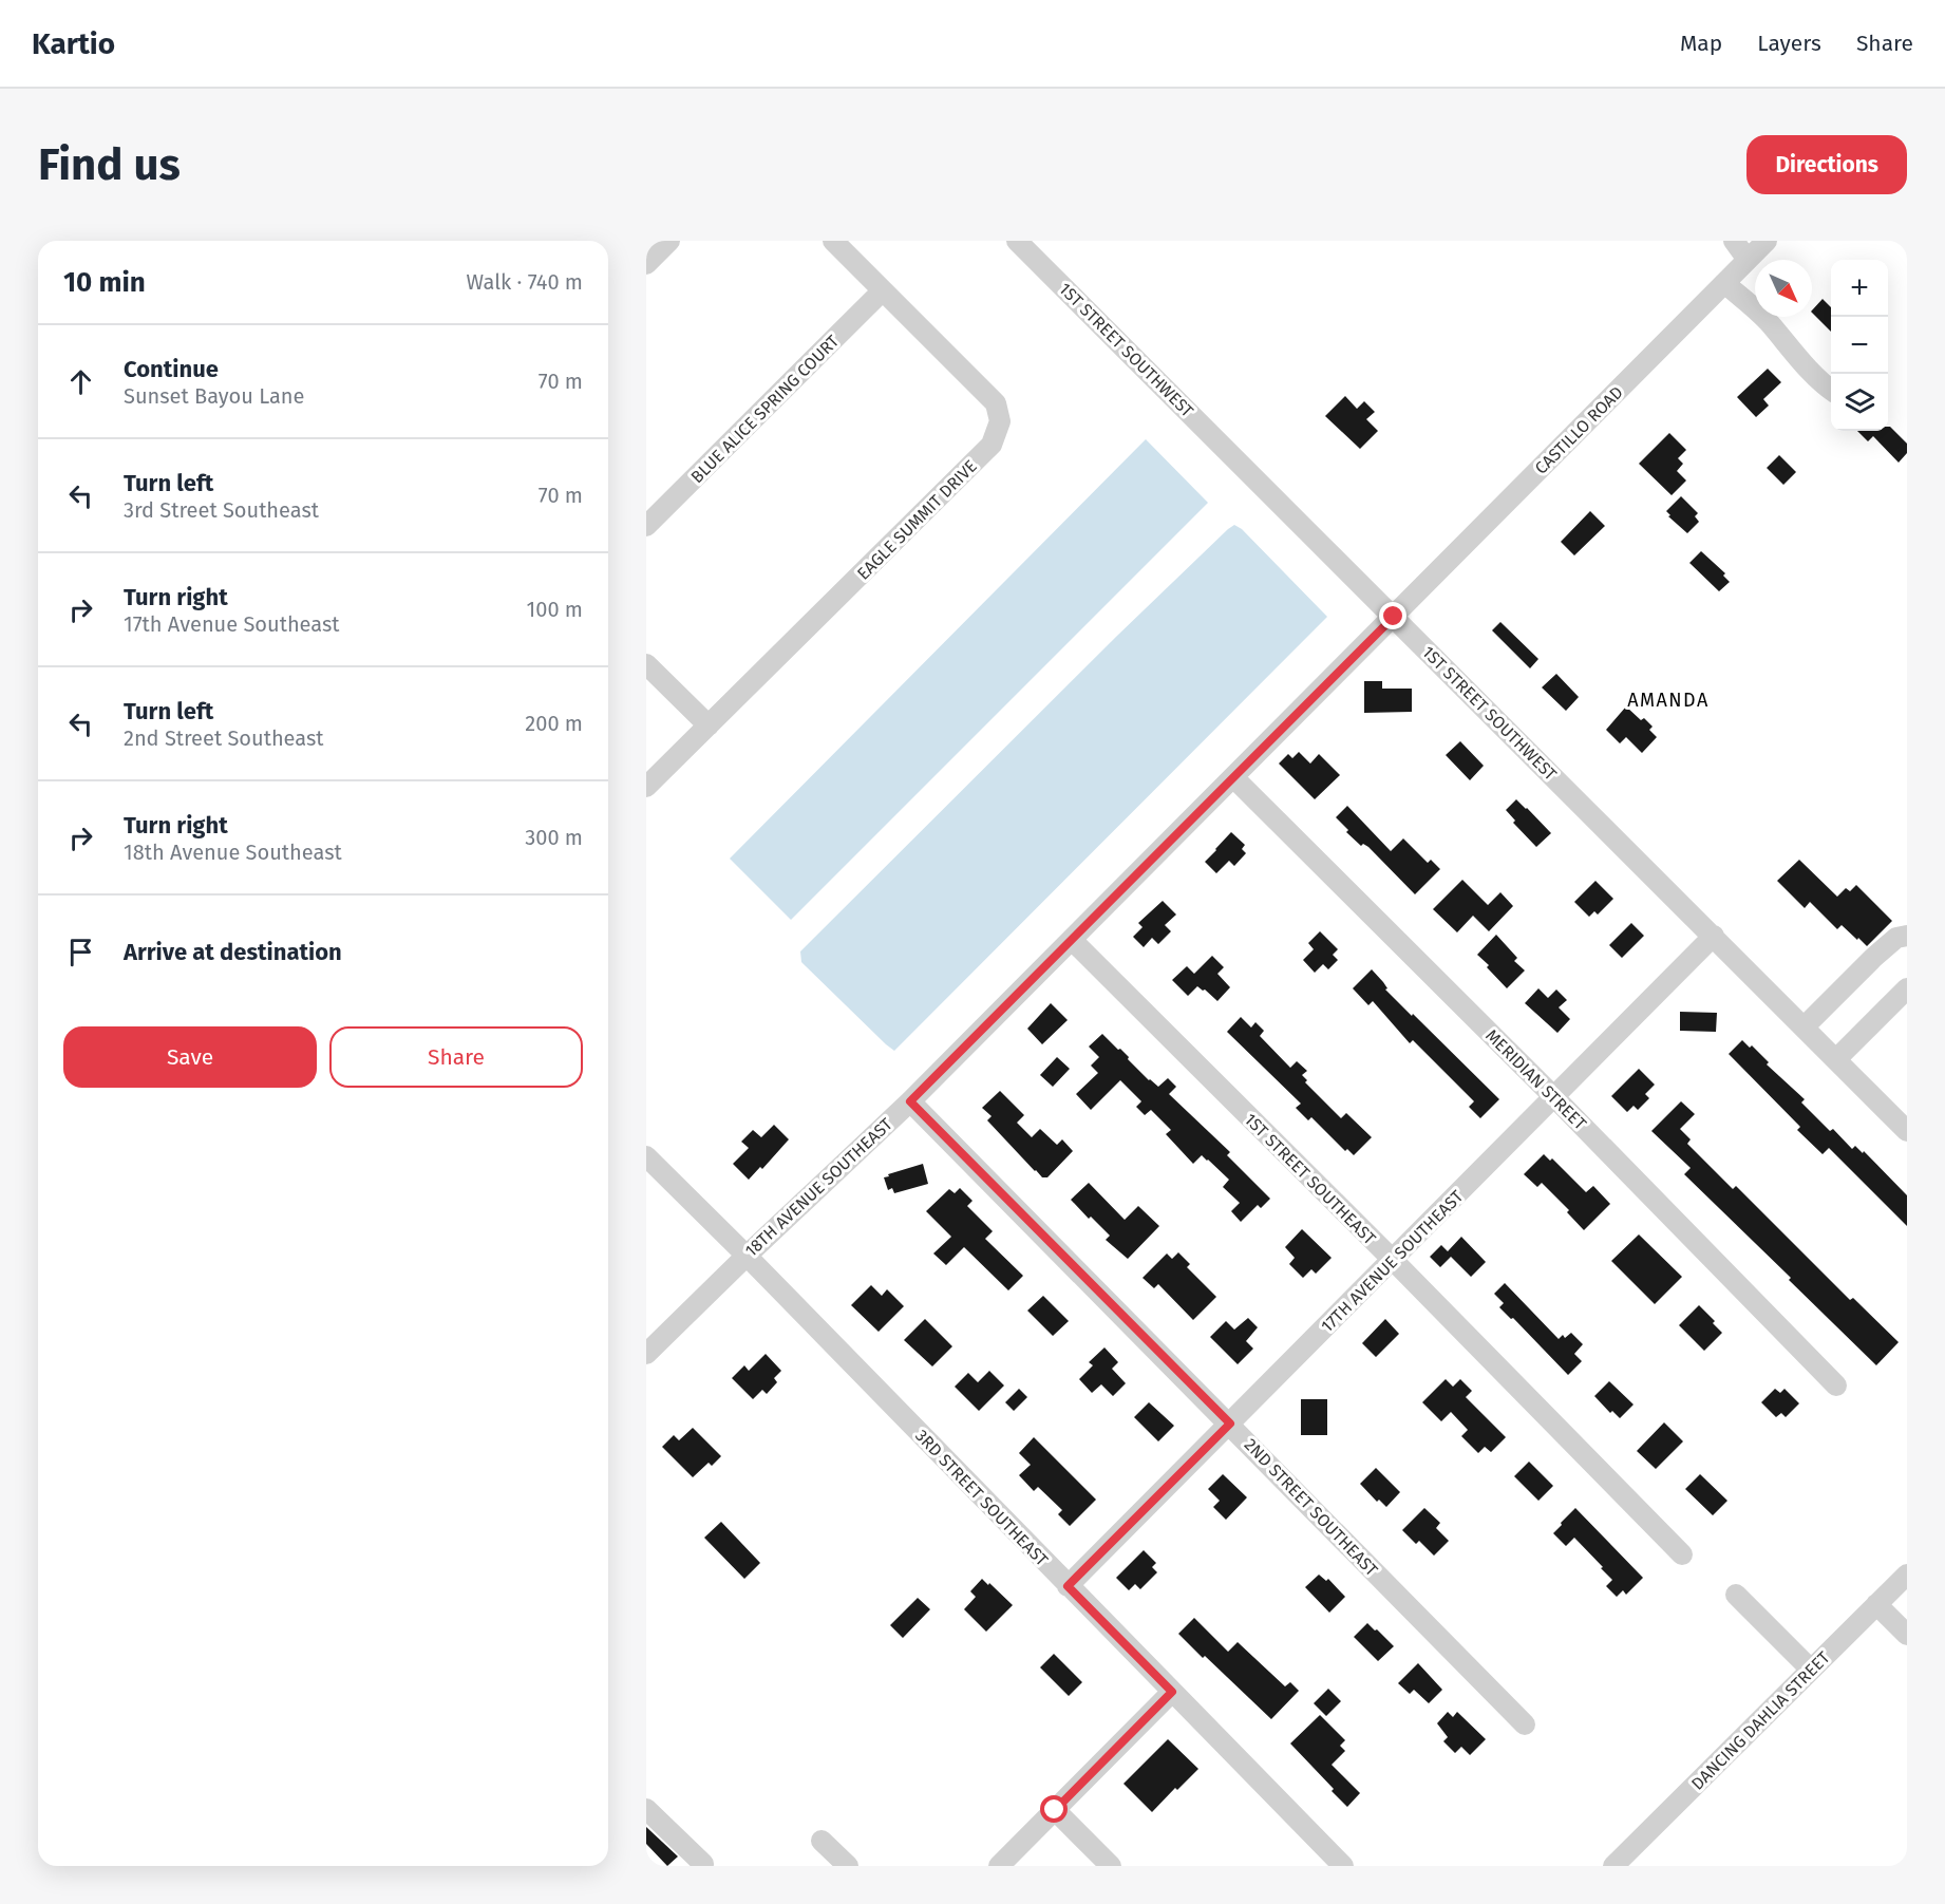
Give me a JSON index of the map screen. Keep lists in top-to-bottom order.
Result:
{
  "streets": {
    "street": [
      "1ST STREET SOUTHWEST",
      "BLUE ALICE SPRING COURT",
      "CASTILLO ROAD",
      "EAGLE SUMMIT DRIVE",
      "MERIDIAN STREET",
      "1ST STREET SOUTHEAST",
      "18TH AVENUE SOUTHEAST",
      "17TH AVENUE SOUTHEAST",
      "3RD STREET SOUTHEAST",
      "2ND STREET SOUTHEAST",
      "DANCING DAHLIA STREET"
    ]
  },
  "crossings": [
    ["1ST STREET SOUTHWEST", "CASTILLO ROAD"],
    ["1ST STREET SOUTHWEST", "18TH AVENUE SOUTHEAST"],
    ["1ST STREET SOUTHWEST", "17TH AVENUE SOUTHEAST"],
    ["BLUE ALICE SPRING COURT", "EAGLE SUMMIT DRIVE"],
    ["CASTILLO ROAD", "18TH AVENUE SOUTHEAST"],
    ["MERIDIAN STREET", "18TH AVENUE SOUTHEAST"],
    ["MERIDIAN STREET", "17TH AVENUE SOUTHEAST"],
    ["1ST STREET SOUTHEAST", "18TH AVENUE SOUTHEAST"],
    ["1ST STREET SOUTHEAST", "17TH AVENUE SOUTHEAST"],
    ["18TH AVENUE SOUTHEAST", "3RD STREET SOUTHEAST"],
    ["18TH AVENUE SOUTHEAST", "2ND STREET SOUTHEAST"],
    ["17TH AVENUE SOUTHEAST", "3RD STREET SOUTHEAST"],
    ["17TH AVENUE SOUTHEAST", "2ND STREET SOUTHEAST"]
  ],
  "districts": ["AMANDA"],
  "north": "bottom right",
  "page": {
    "header": "Kartio",
    "nav": ["Map", "Layers", "Share"],
    "buttons": [
      "Directions",
      ["Save", "Share"]
    ],
    "title": "Find us",
    "heading": ["10 min", "Walk · 740 m"],
    "map_buttons": ["+", "−"],
    "list": [
      ["Continue", "Sunset Bayou Lane", "70 m"],
      ["Turn left", "3rd Street Southeast", "70 m"],
      ["Turn right", "17th Avenue Southeast", "100 m"],
      ["Turn left", "2nd Street Southeast", "200 m"],
      ["Turn right", "18th Avenue Southeast", "300 m"],
      "Arrive at destination"
    ]
  }
}
